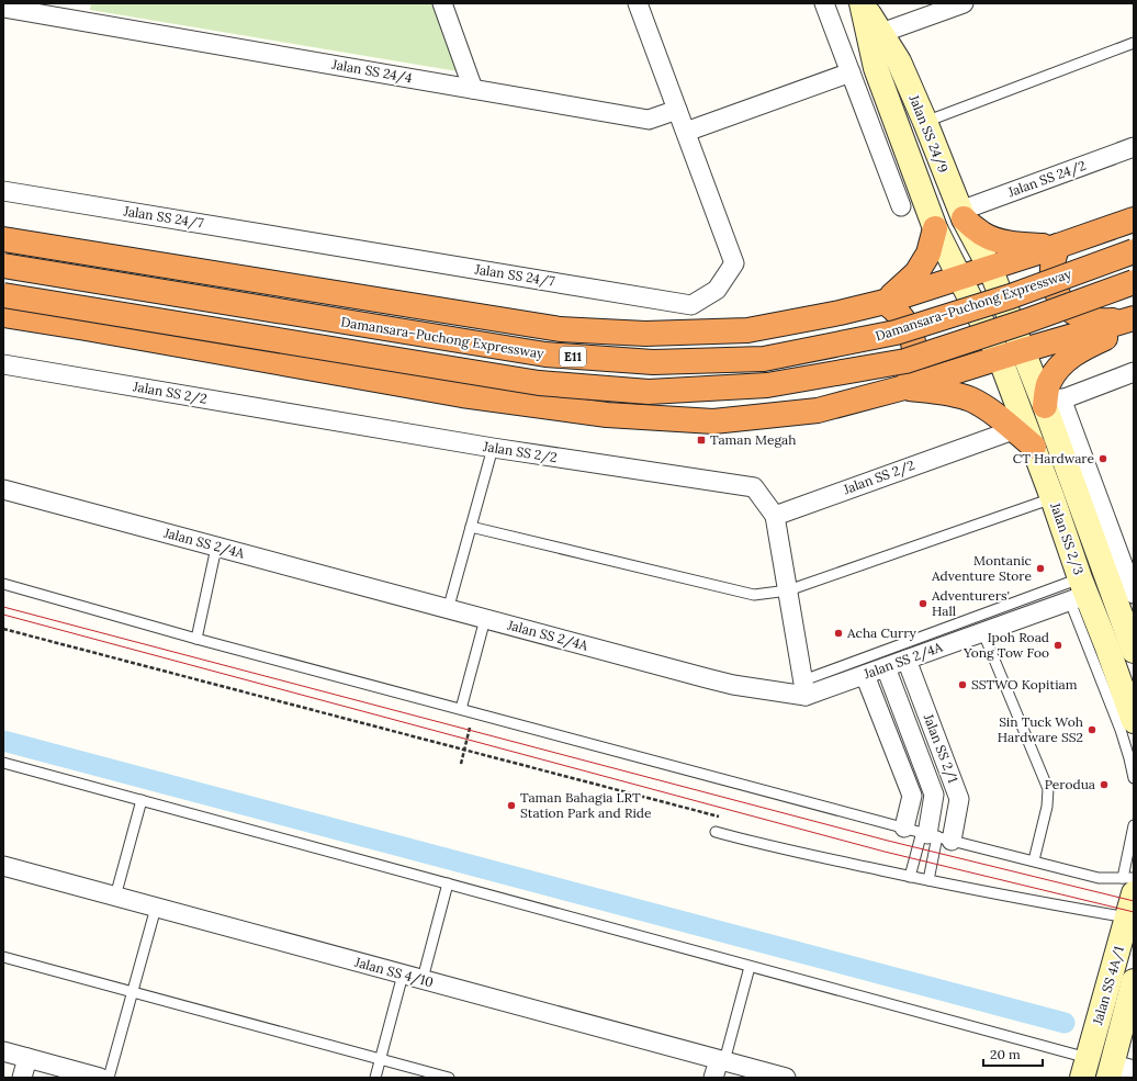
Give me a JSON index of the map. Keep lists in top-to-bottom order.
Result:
{
  "streets": {
    "highway": ["Damansara–Puchong Expressway", "E11"],
    "main road": ["Jalan SS 24/9", "Jalan SS 2/3", "Jalan SS 4A/1"],
    "street": [
      "Jalan SS 24/4",
      "Jalan SS 24/2",
      "Jalan SS 24/7",
      "Jalan SS 2/2",
      "Jalan SS 2/4A",
      "Jalan SS 2/1",
      "Jalan SS 4/10"
    ]
  },
  "crossings": [
    ["Jalan SS 24/4", "Jalan SS 24/7"],
    ["Jalan SS 24/9", "Jalan SS 24/2"],
    ["Jalan SS 24/9", "Jalan SS 2/3"],
    ["Jalan SS 2/3", "Jalan SS 2/4A"],
    ["Jalan SS 2/4A", "Jalan SS 2/1"]
  ],
  "places": {
    "transit": ["Taman Megah"],
    "other": [
      "CT Hardware",
      "Montanic Adventure Store",
      "Adventurers' Hall",
      "Acha Curry",
      "Ipoh Road Yong Tow Foo",
      "SSTWO Kopitiam",
      "Sin Tuck Woh Hardware SS2",
      "Perodua",
      "Taman Bahagia LRT Station Park and Ride"
    ]
  },
  "scale_bar": "20 m"
}
